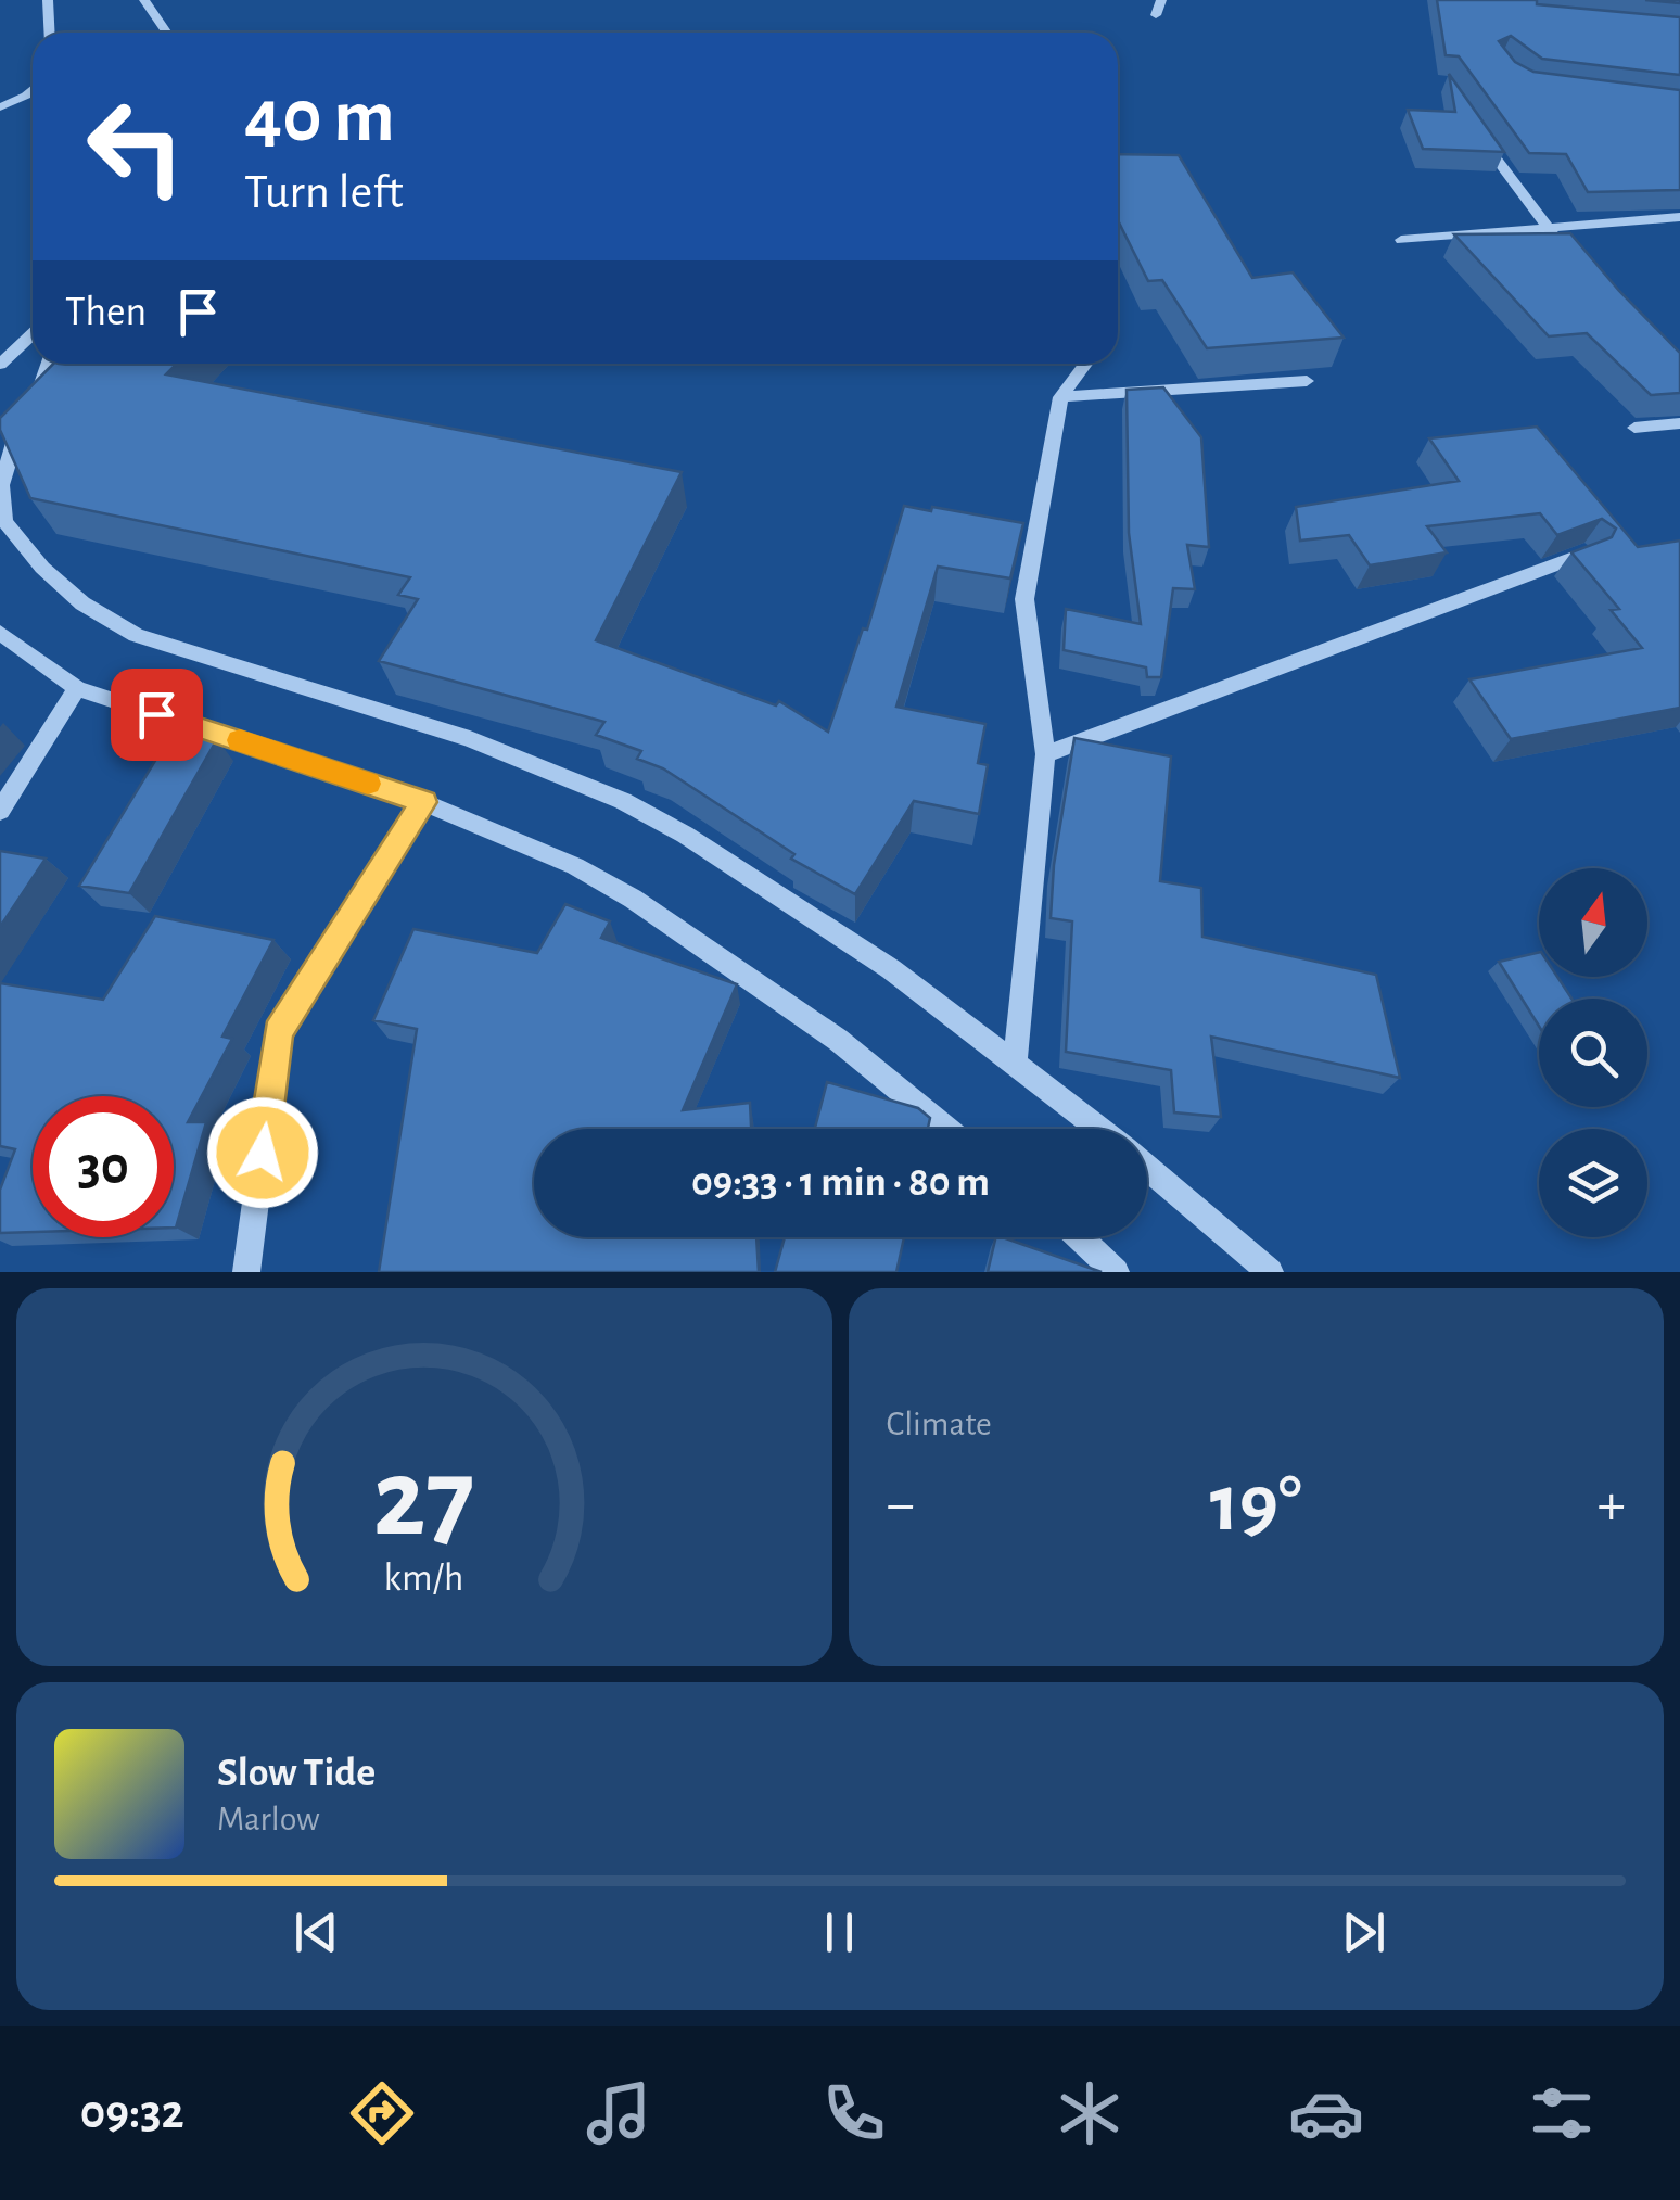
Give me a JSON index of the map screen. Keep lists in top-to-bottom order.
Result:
{
  "north": "top",
  "page": {
    "turn": ["40 m", "Turn left"],
    "then": "Then",
    "limit": "30",
    "trip": "09:33 · 1 min · 80 m",
    "tile": "Climate",
    "heat": ["−", "19°", "+"],
    "song": ["Slow Tide", "Marlow"],
    "tabs": "09:32",
    "gauge": ["27", "km/h"]
  }
}
